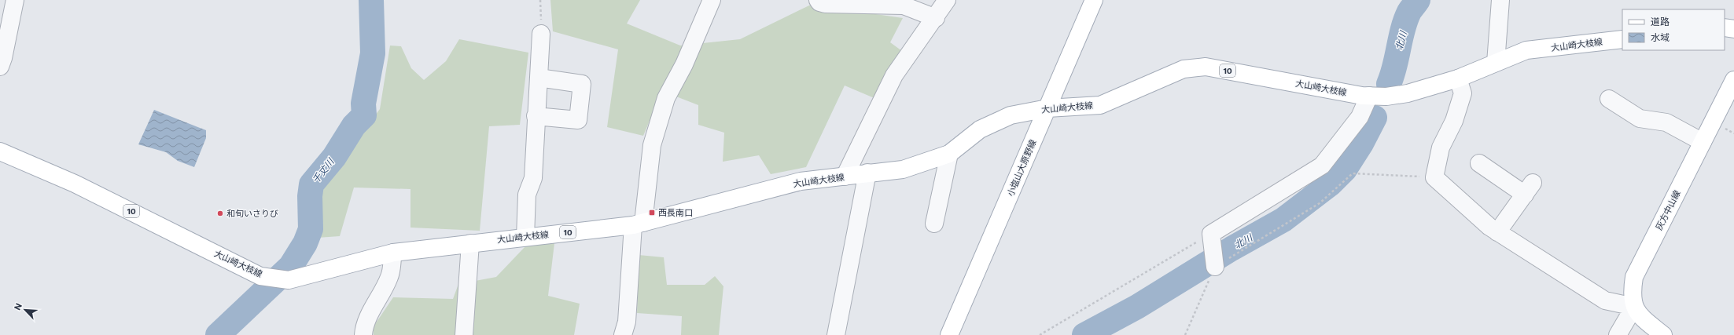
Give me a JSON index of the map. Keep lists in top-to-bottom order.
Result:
{
  "streets": {
    "main road": [
      "大山崎大枝線",
      "10",
      "小塩山大原野線",
      "灰方中山線"
    ]
  },
  "crossings": [
    ["大山崎大枝線", "小塩山大原野線"]
  ],
  "water": ["北川", "千丈川"],
  "places": {
    "transit": ["西長南口"],
    "other": ["和旬いさりび"]
  },
  "legend": ["道路", "水域"],
  "north": "top left"
}
